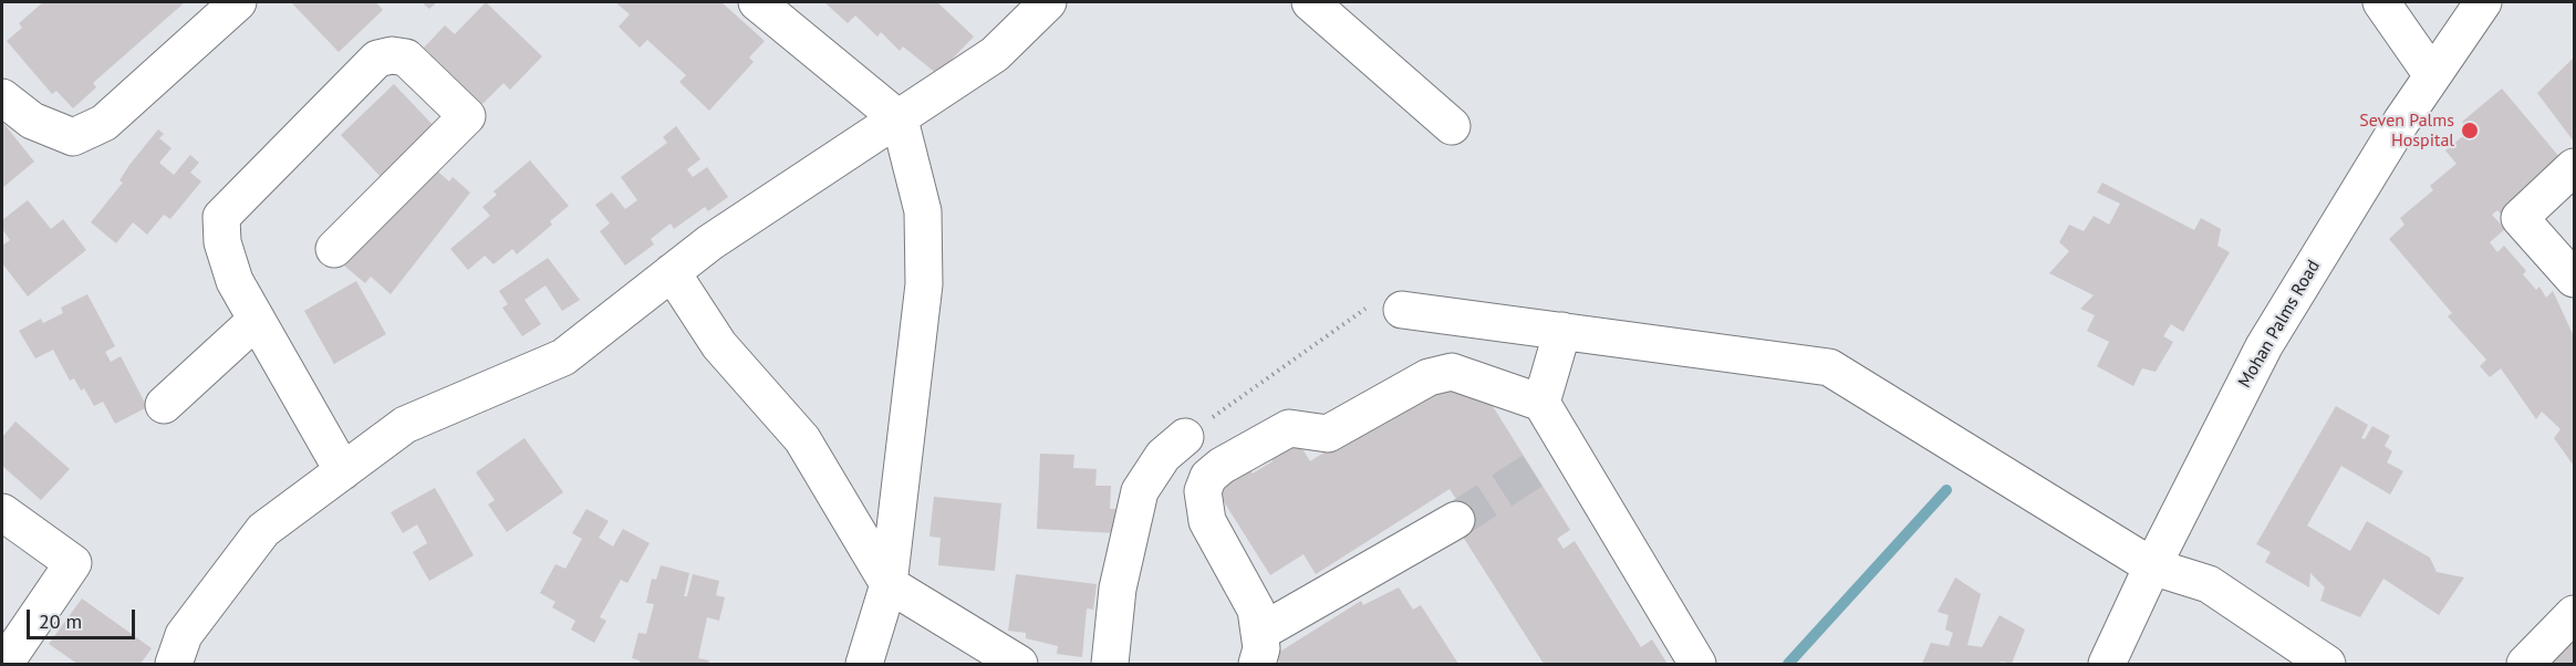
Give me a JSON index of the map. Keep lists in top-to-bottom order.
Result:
{
  "streets": {
    "street": ["Mohan Palms Road"]
  },
  "places": ["Seven Palms Hospital"],
  "scale_bar": "20 m"
}
